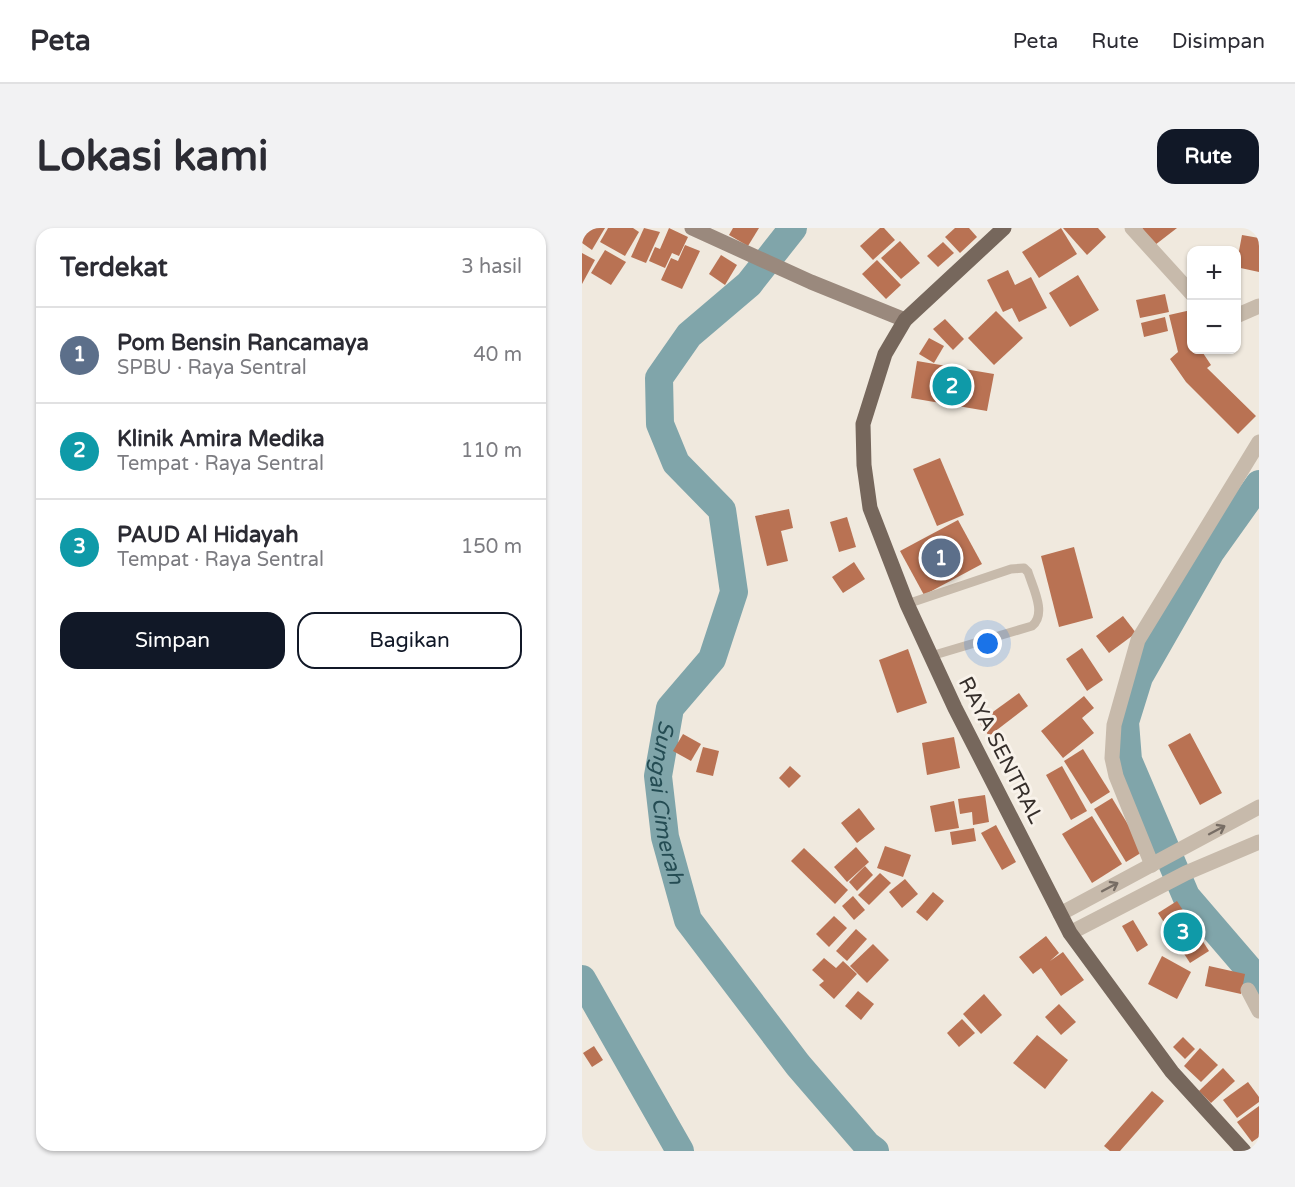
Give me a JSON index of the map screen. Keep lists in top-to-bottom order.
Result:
{
  "streets": {
    "main road": ["RAYA SENTRAL"]
  },
  "water": ["Sungai Cimerah"],
  "page": {
    "header": "Peta",
    "nav": ["Peta", "Rute", "Disimpan"],
    "buttons": [
      "Rute",
      ["Simpan", "Bagikan"]
    ],
    "title": "Lokasi kami",
    "heading": ["Terdekat", "3 hasil"],
    "map_buttons": ["+", "−"],
    "list": [
      {
        "mark": "1",
        "name": "Pom Bensin Rancamaya",
        "note": "SPBU · Raya Sentral",
        "value": "40 m"
      },
      {
        "mark": "2",
        "name": "Klinik Amira Medika",
        "note": "Tempat · Raya Sentral",
        "value": "110 m"
      },
      {
        "mark": "3",
        "name": "PAUD Al Hidayah",
        "note": "Tempat · Raya Sentral",
        "value": "150 m"
      }
    ],
    "pins": ["2", "1", "3"]
  }
}
